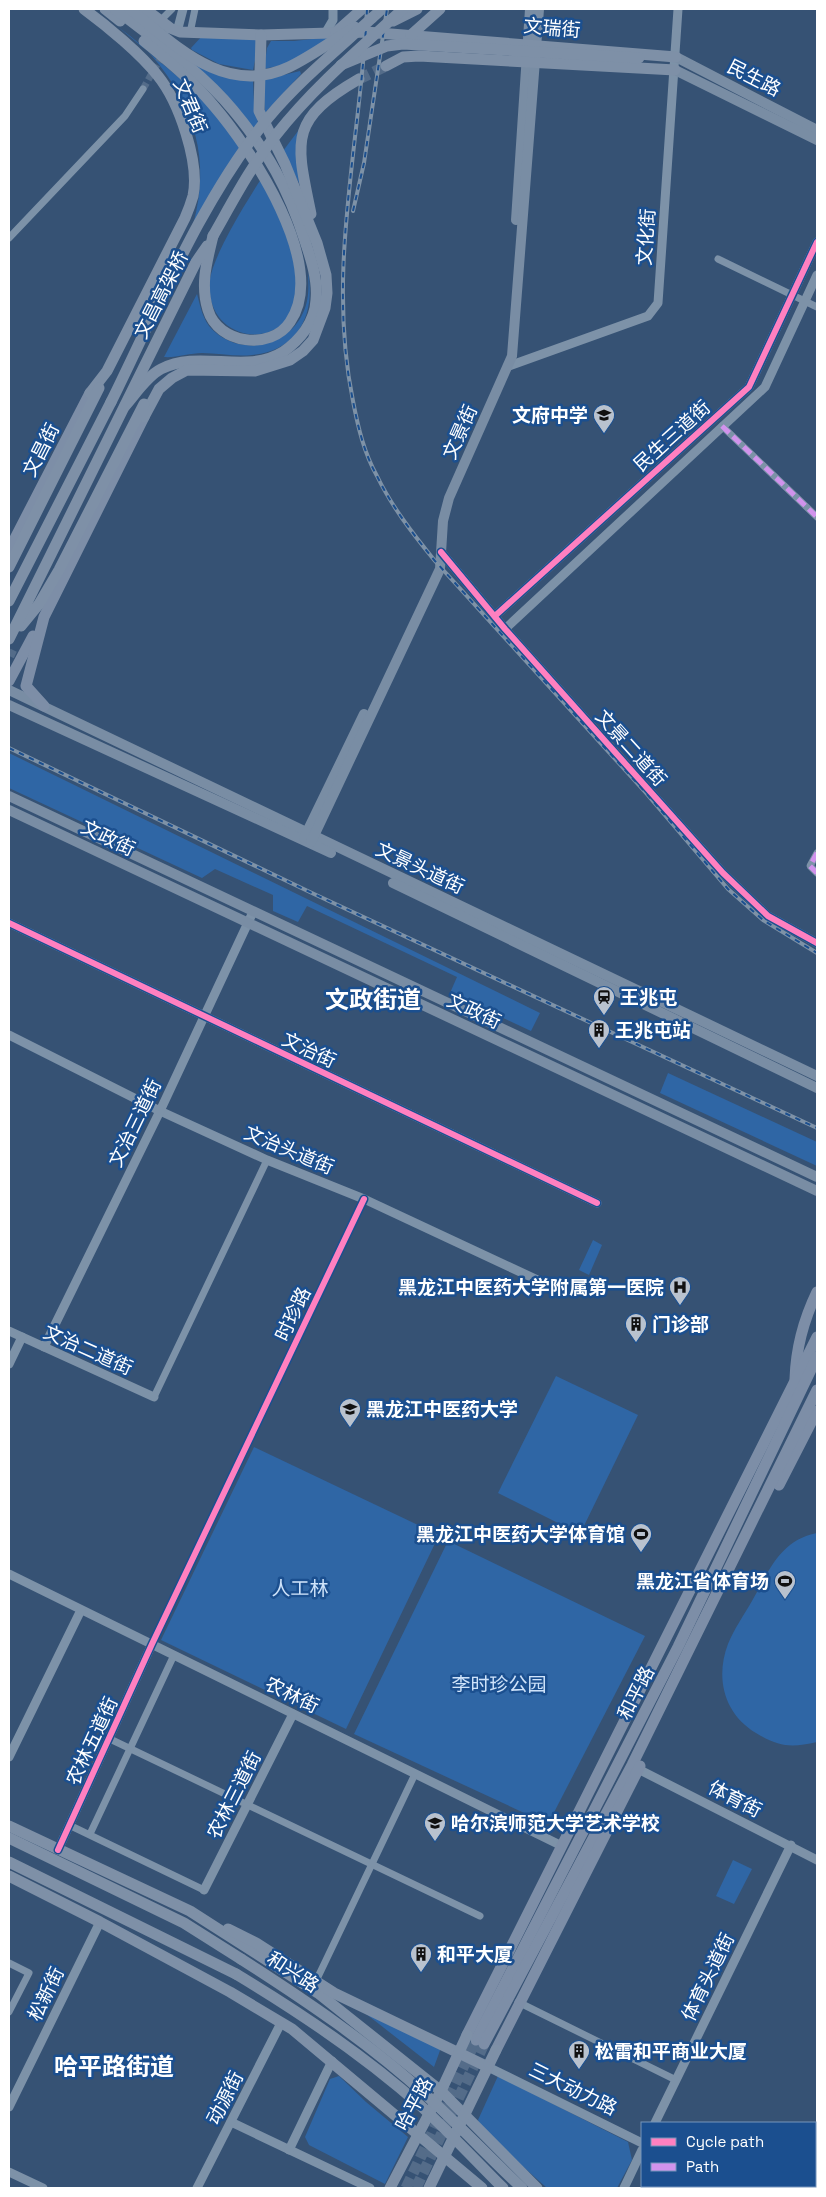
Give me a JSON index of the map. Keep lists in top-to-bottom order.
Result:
{
  "streets": {
    "highway": [
      "文瑞街",
      "文君街",
      "文昌高架桥",
      "文昌街",
      "和兴路",
      "哈平路"
    ],
    "main road": [
      "民生路",
      "文景街",
      "文政街",
      "文景头道街",
      "和平路"
    ],
    "street": [
      "文化街",
      "民生三道街",
      "文景二道街",
      "文治街",
      "文治三道街",
      "文治头道街",
      "时珍路",
      "文治二道街",
      "农林街",
      "农林五道街",
      "农林三道街",
      "体育街",
      "体育头道街",
      "松新街",
      "三大动力路",
      "动源街"
    ]
  },
  "crossings": [
    ["文瑞街", "民生路"],
    ["文瑞街", "文化街"],
    ["文瑞街", "文景街"],
    ["民生路", "文化街"],
    ["文君街", "文昌街"],
    ["文化街", "文景街"],
    ["文景街", "文景二道街"],
    ["文景街", "文景头道街"],
    ["民生三道街", "文景二道街"],
    ["文政街", "文治三道街"],
    ["文治街", "文治三道街"],
    ["文治三道街", "文治头道街"],
    ["文治三道街", "文治二道街"],
    ["文治头道街", "时珍路"],
    ["时珍路", "农林街"],
    ["时珍路", "农林五道街"],
    ["和平路", "哈平路"],
    ["农林街", "农林五道街"],
    ["农林街", "农林三道街"],
    ["农林五道街", "和兴路"],
    ["体育街", "体育头道街"],
    ["和兴路", "三大动力路"],
    ["和兴路", "哈平路"]
  ],
  "districts": ["文政街道", "哈平路街道"],
  "parks": ["人工林", "李时珍公园"],
  "places": {
    "school or university": ["文府中学", "黑龙江中医药大学", "哈尔滨师范大学艺术学校"],
    "station": ["王兆屯"],
    "building": [
      "王兆屯站",
      "门诊部",
      "和平大厦",
      "松雷和平商业大厦"
    ],
    "hospital": ["黑龙江中医药大学附属第一医院"],
    "sports": ["黑龙江中医药大学体育馆", "黑龙江省体育场"]
  },
  "legend": ["Cycle path", "Path"]
}
